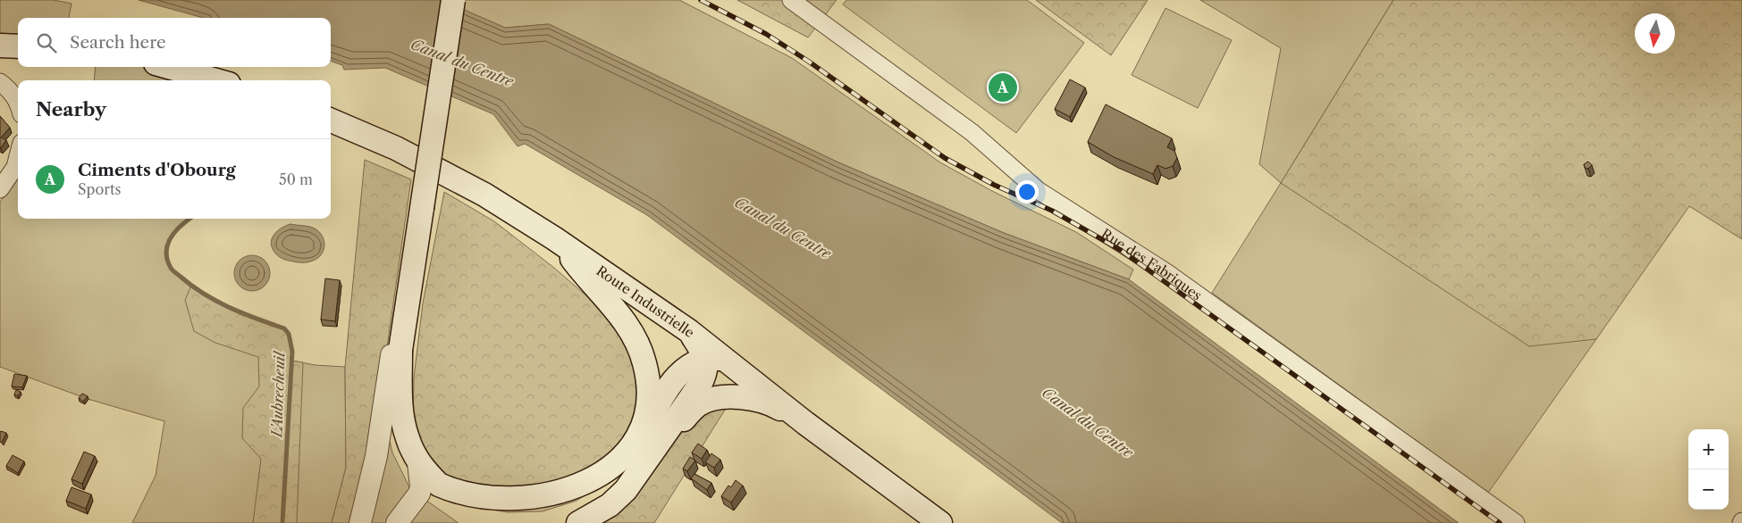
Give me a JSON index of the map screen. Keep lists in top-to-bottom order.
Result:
{
  "streets": {
    "main road": ["Route Industrielle"],
    "street": ["Rue des Fabriques"]
  },
  "water": ["Canal du Centre", "L'Aubrecheuil"],
  "north": "bottom",
  "page": {
    "search": "Search here",
    "pins": "A",
    "heading": "Nearby",
    "list": [
      {
        "mark": "A",
        "name": "Ciments d'Obourg",
        "note": "Sports",
        "value": "50 m"
      }
    ],
    "map_buttons": ["+", "−"]
  }
}
